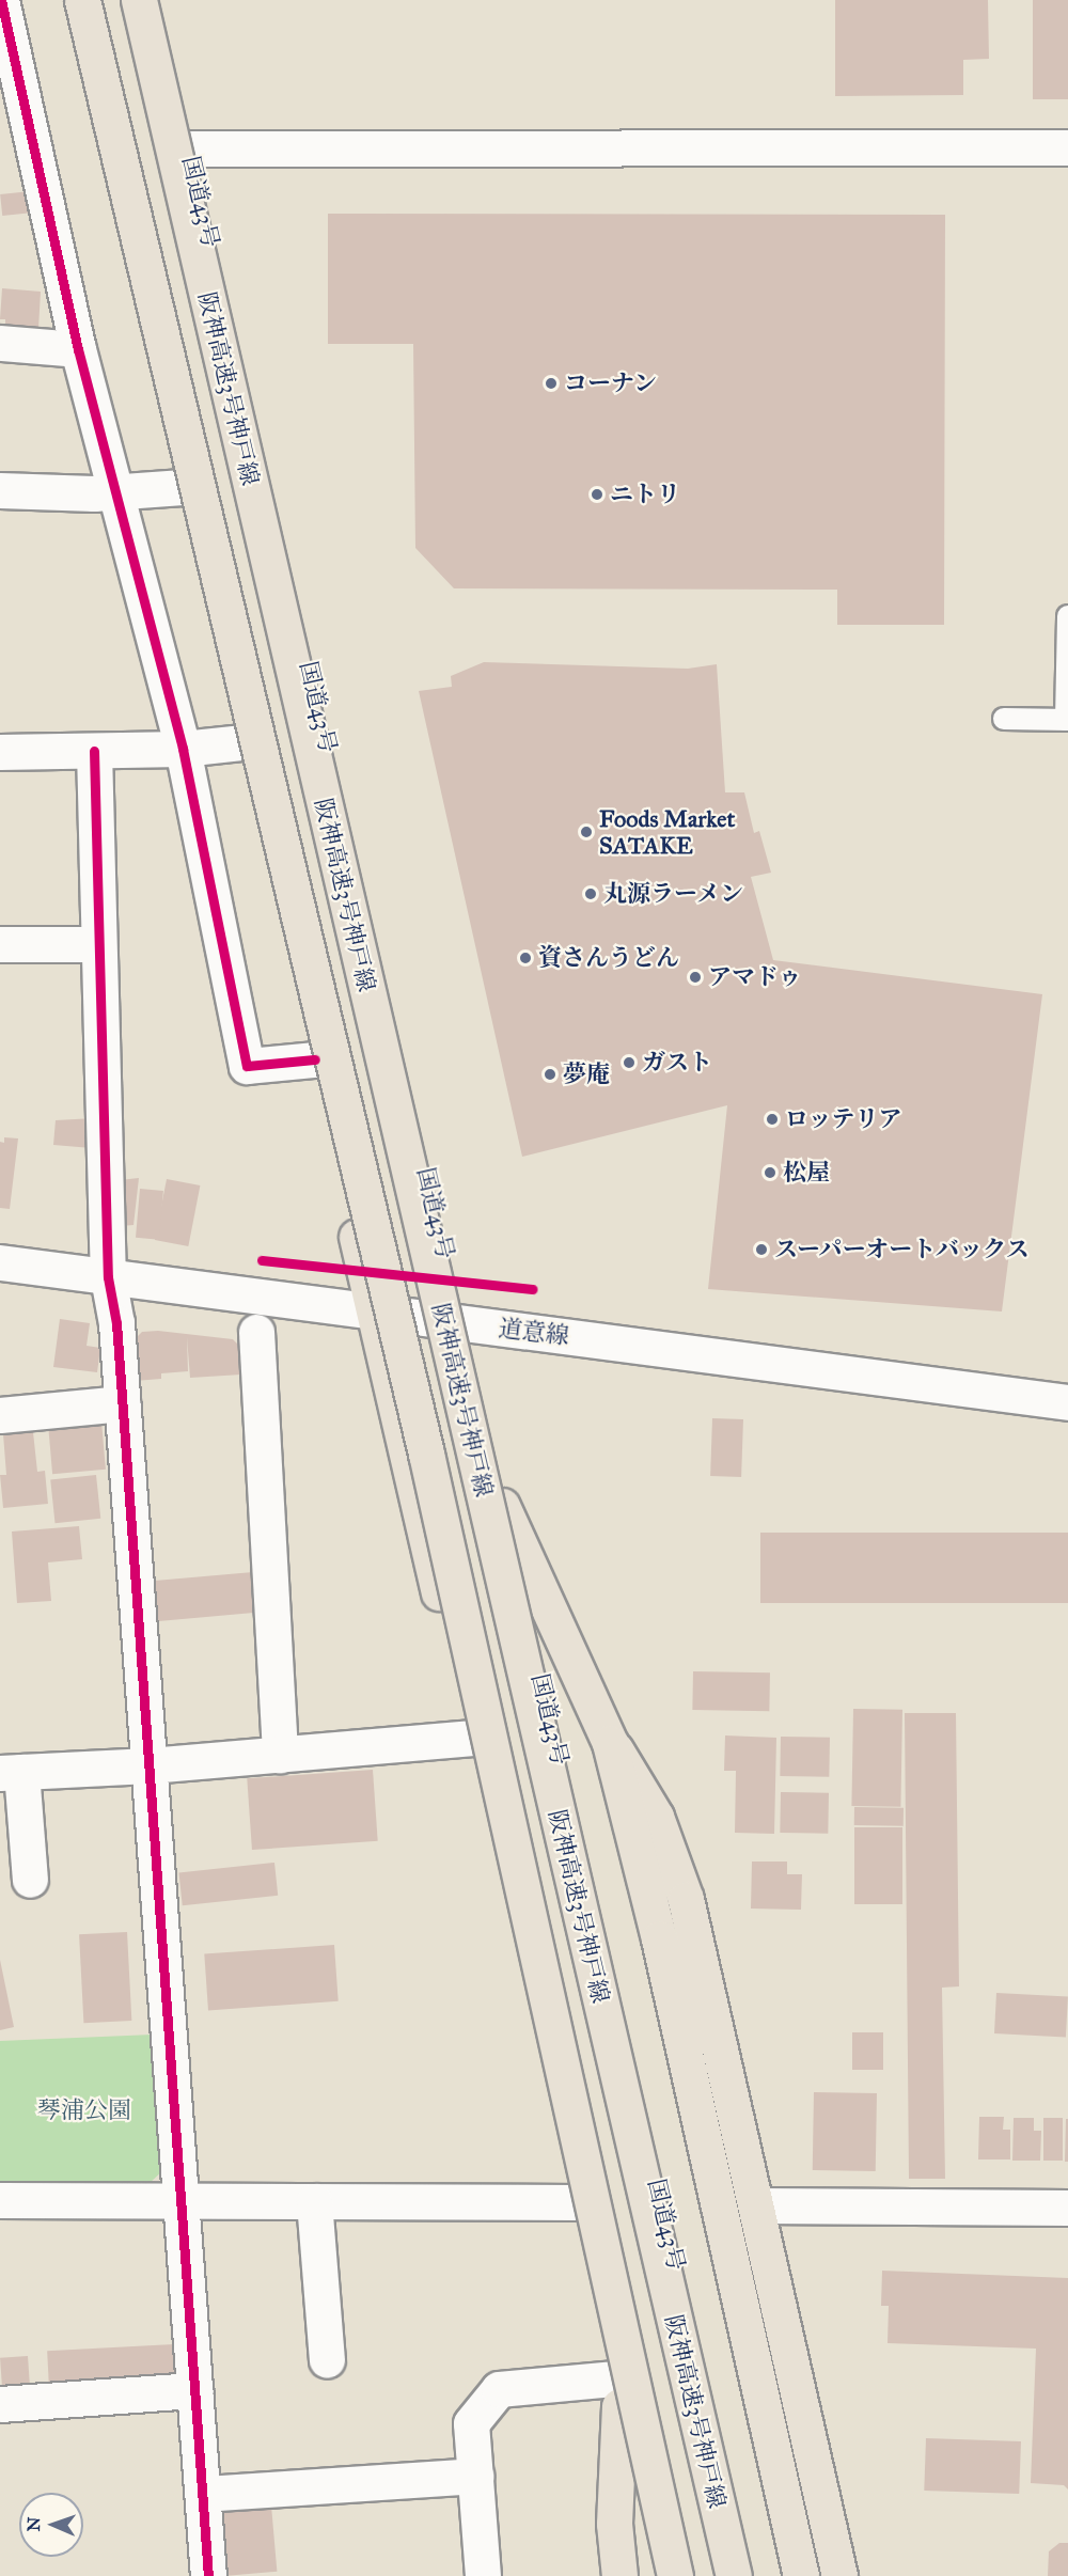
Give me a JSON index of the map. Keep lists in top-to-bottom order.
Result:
{
  "streets": {
    "highway": ["国道43号", "阪神高速3号神戸線"],
    "street": ["道意線"]
  },
  "crossings": [
    ["国道43号", "道意線"]
  ],
  "parks": ["琴浦公園"],
  "places": [
    "コーナン",
    "ニトリ",
    "Foods Market SATAKE",
    "丸源ラーメン",
    "資さんうどん",
    "アマドゥ",
    "ガスト",
    "夢庵",
    "ロッテリア",
    "松屋",
    "スーパーオートバックス"
  ],
  "north": "left"
}
